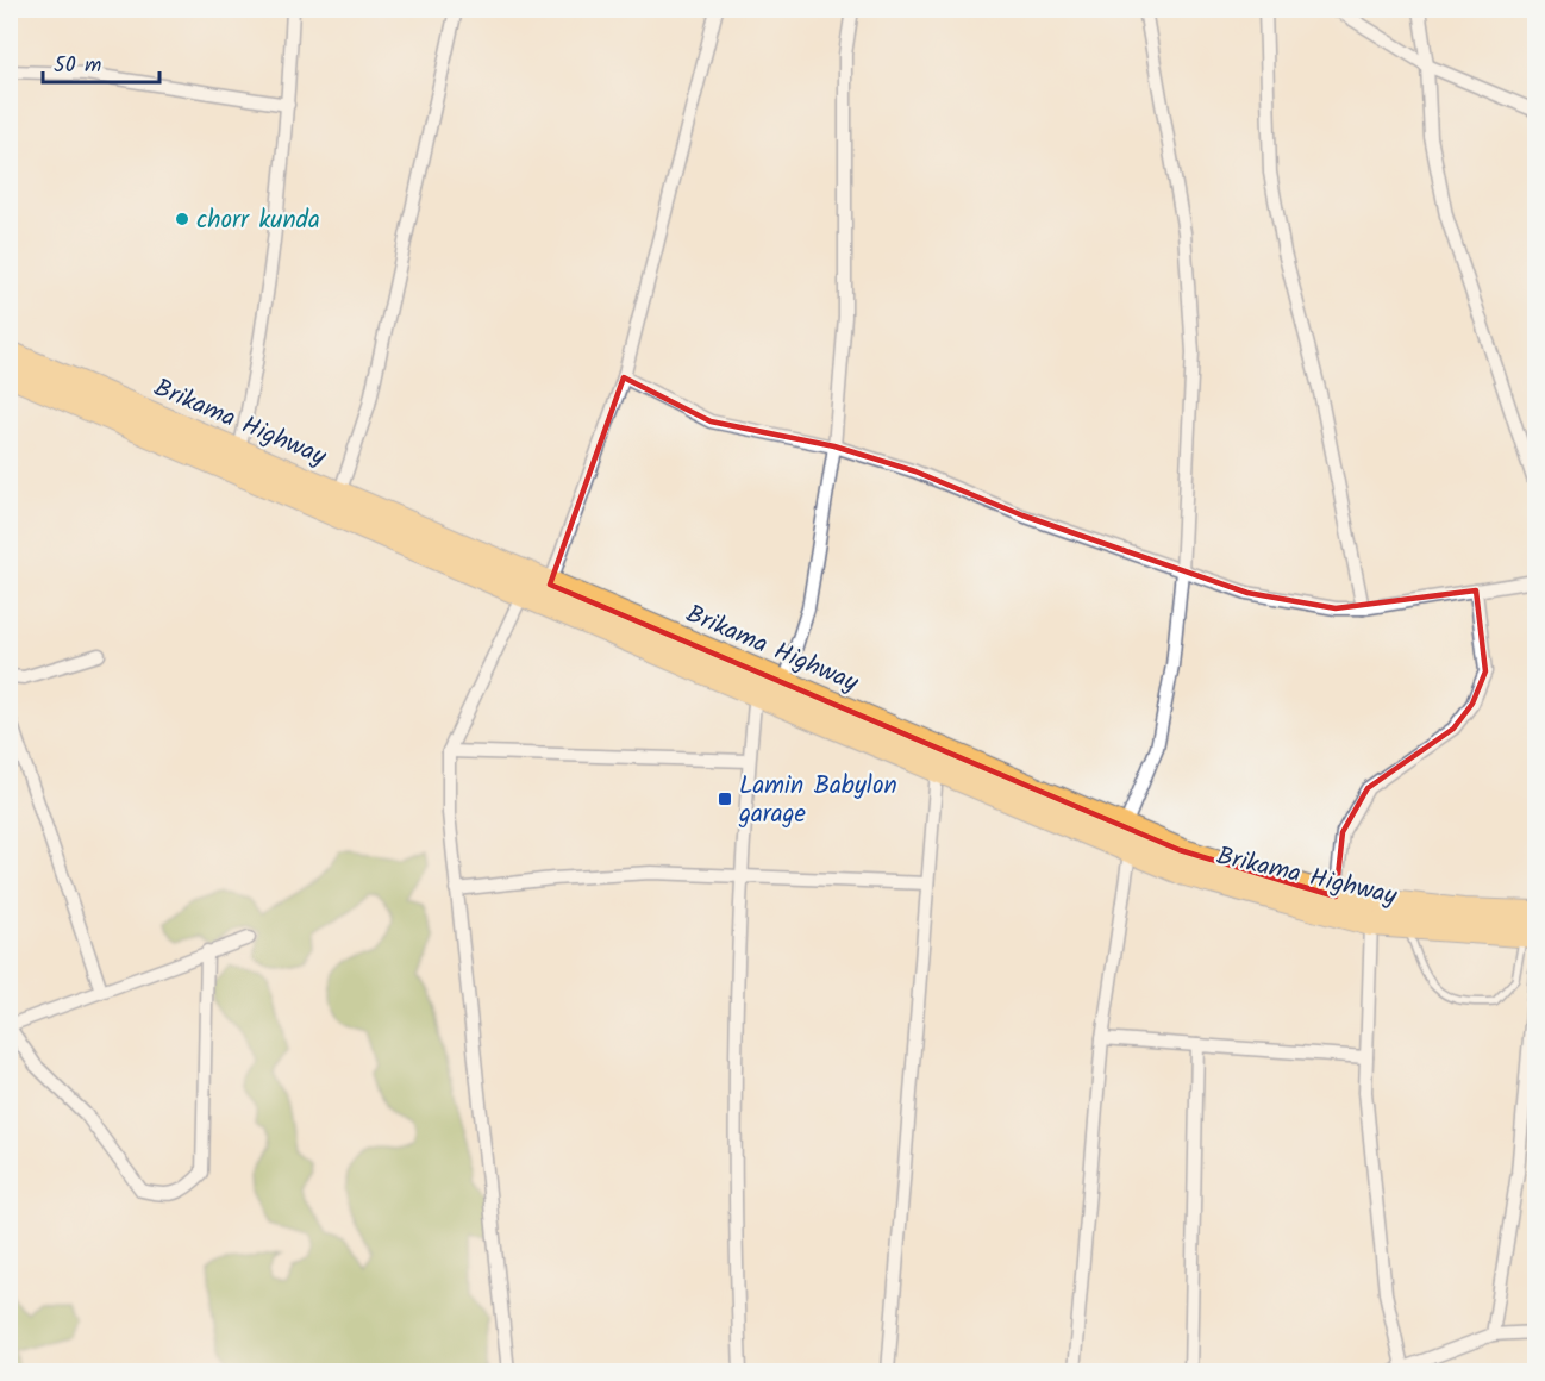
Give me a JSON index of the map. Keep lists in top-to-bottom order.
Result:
{
  "streets": {
    "highway": ["Brikama Highway"]
  },
  "places": {
    "other": ["chorr kunda"],
    "transit": ["Lamin Babylon garage"]
  },
  "scale_bar": "50 m"
}
